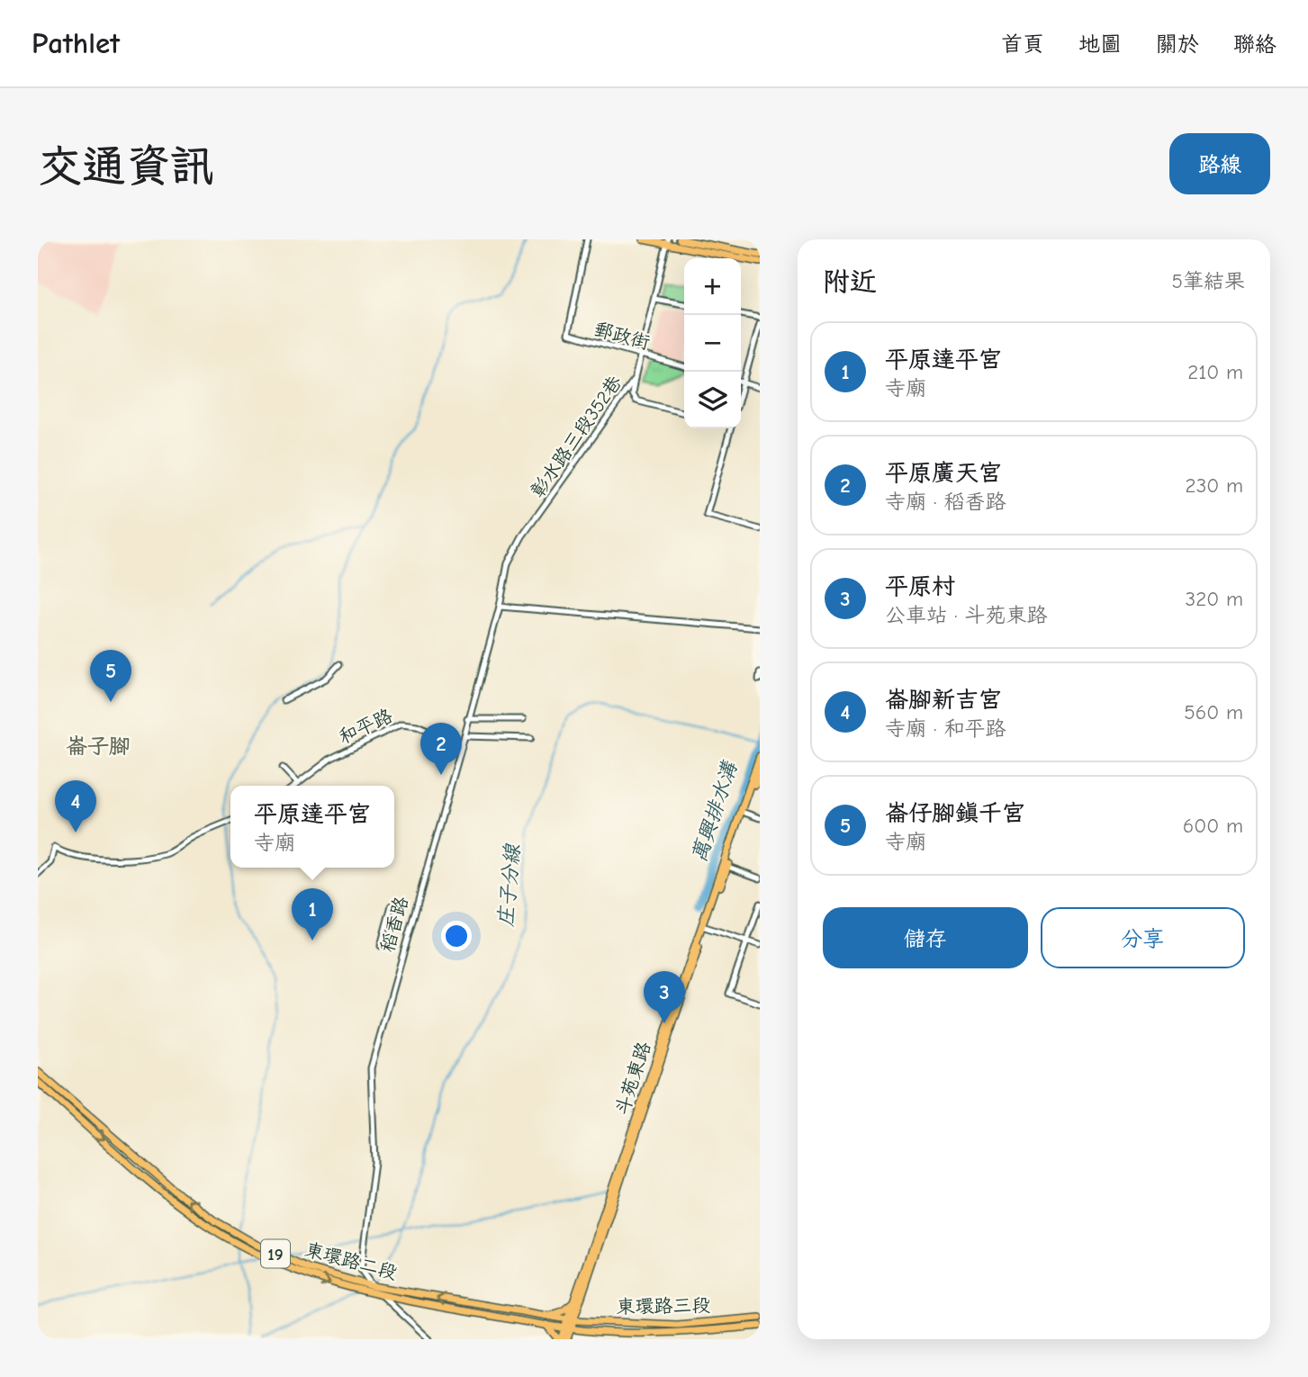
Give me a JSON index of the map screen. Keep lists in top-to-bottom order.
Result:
{
  "streets": {
    "main road": [
      "斗苑東路",
      "19",
      "東環路二段",
      "東環路三段"
    ],
    "street": [
      "郵政街",
      "彰水路三段352巷",
      "和平路",
      "稻香路"
    ]
  },
  "crossings": [
    ["郵政街", "彰水路三段352巷"],
    ["彰水路三段352巷", "稻香路"],
    ["和平路", "稻香路"],
    ["稻香路", "東環路二段"],
    ["斗苑東路", "東環路二段"],
    ["斗苑東路", "東環路三段"],
    ["東環路二段", "東環路三段"]
  ],
  "districts": ["崙子腳"],
  "water": ["萬興排水溝", "庄子分線"],
  "page": {
    "header": "Pathlet",
    "nav": [
      "首頁",
      "地圖",
      "關於",
      "聯絡"
    ],
    "buttons": [
      "路線",
      ["儲存", "分享"]
    ],
    "title": "交通資訊",
    "heading": ["附近", "5筆結果"],
    "map_buttons": ["+", "−"],
    "list": [
      {
        "mark": "1",
        "name": "平原達平宮",
        "note": "寺廟",
        "value": "210 m"
      },
      {
        "mark": "2",
        "name": "平原廣天宮",
        "note": "寺廟 · 稻香路",
        "value": "230 m"
      },
      {
        "mark": "3",
        "name": "平原村",
        "note": "公車站 · 斗苑東路",
        "value": "320 m"
      },
      {
        "mark": "4",
        "name": "崙腳新吉宮",
        "note": "寺廟 · 和平路",
        "value": "560 m"
      },
      {
        "mark": "5",
        "name": "崙仔腳鎮千宮",
        "note": "寺廟",
        "value": "600 m"
      }
    ],
    "pins": [
      "5",
      "2",
      "4",
      "1",
      "3"
    ],
    "popup": ["平原達平宮", "寺廟"]
  }
}
